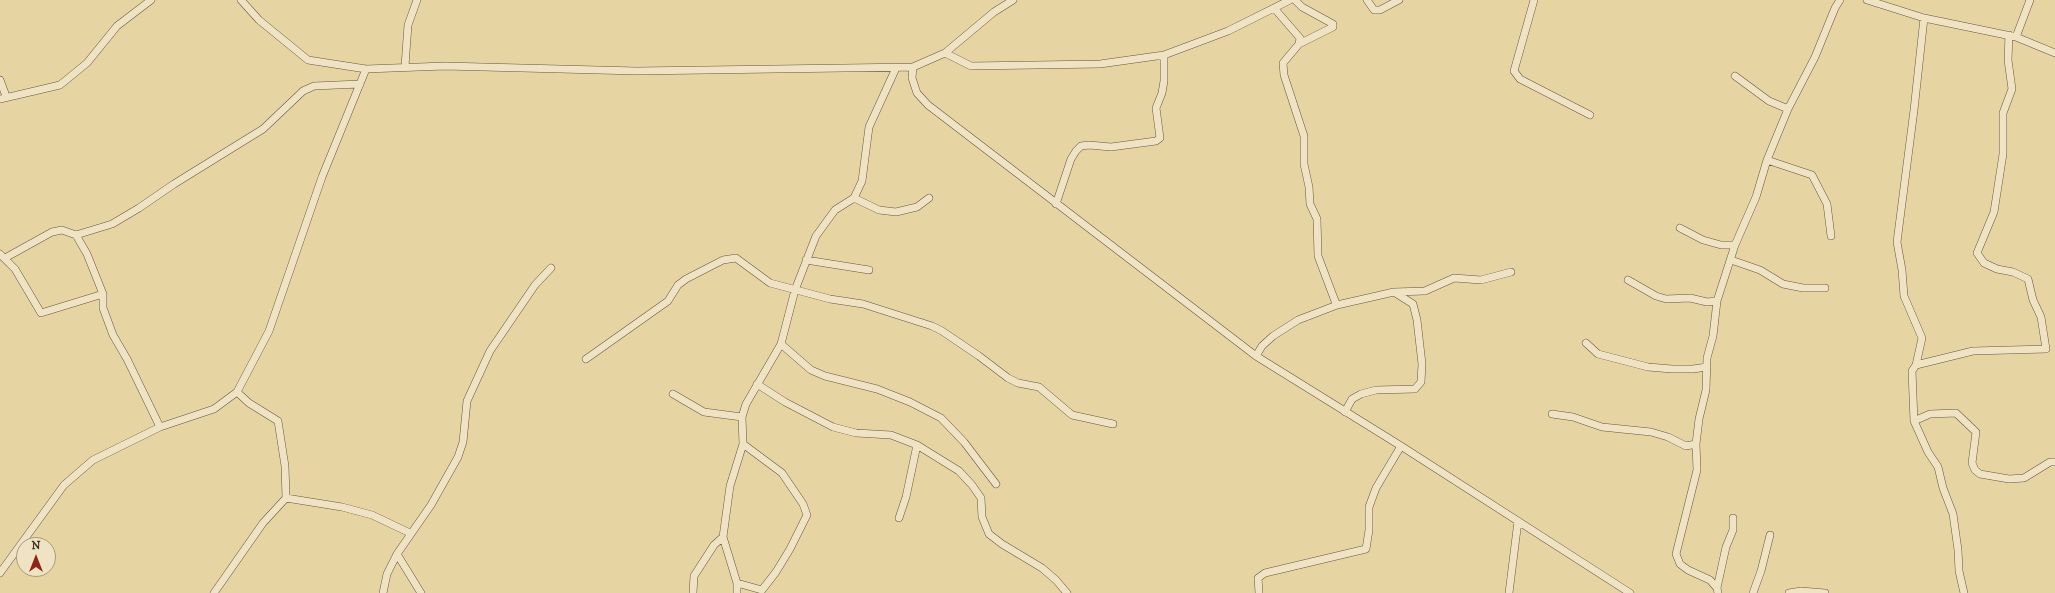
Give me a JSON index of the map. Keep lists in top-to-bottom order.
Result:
{
  "north": "top"
}
